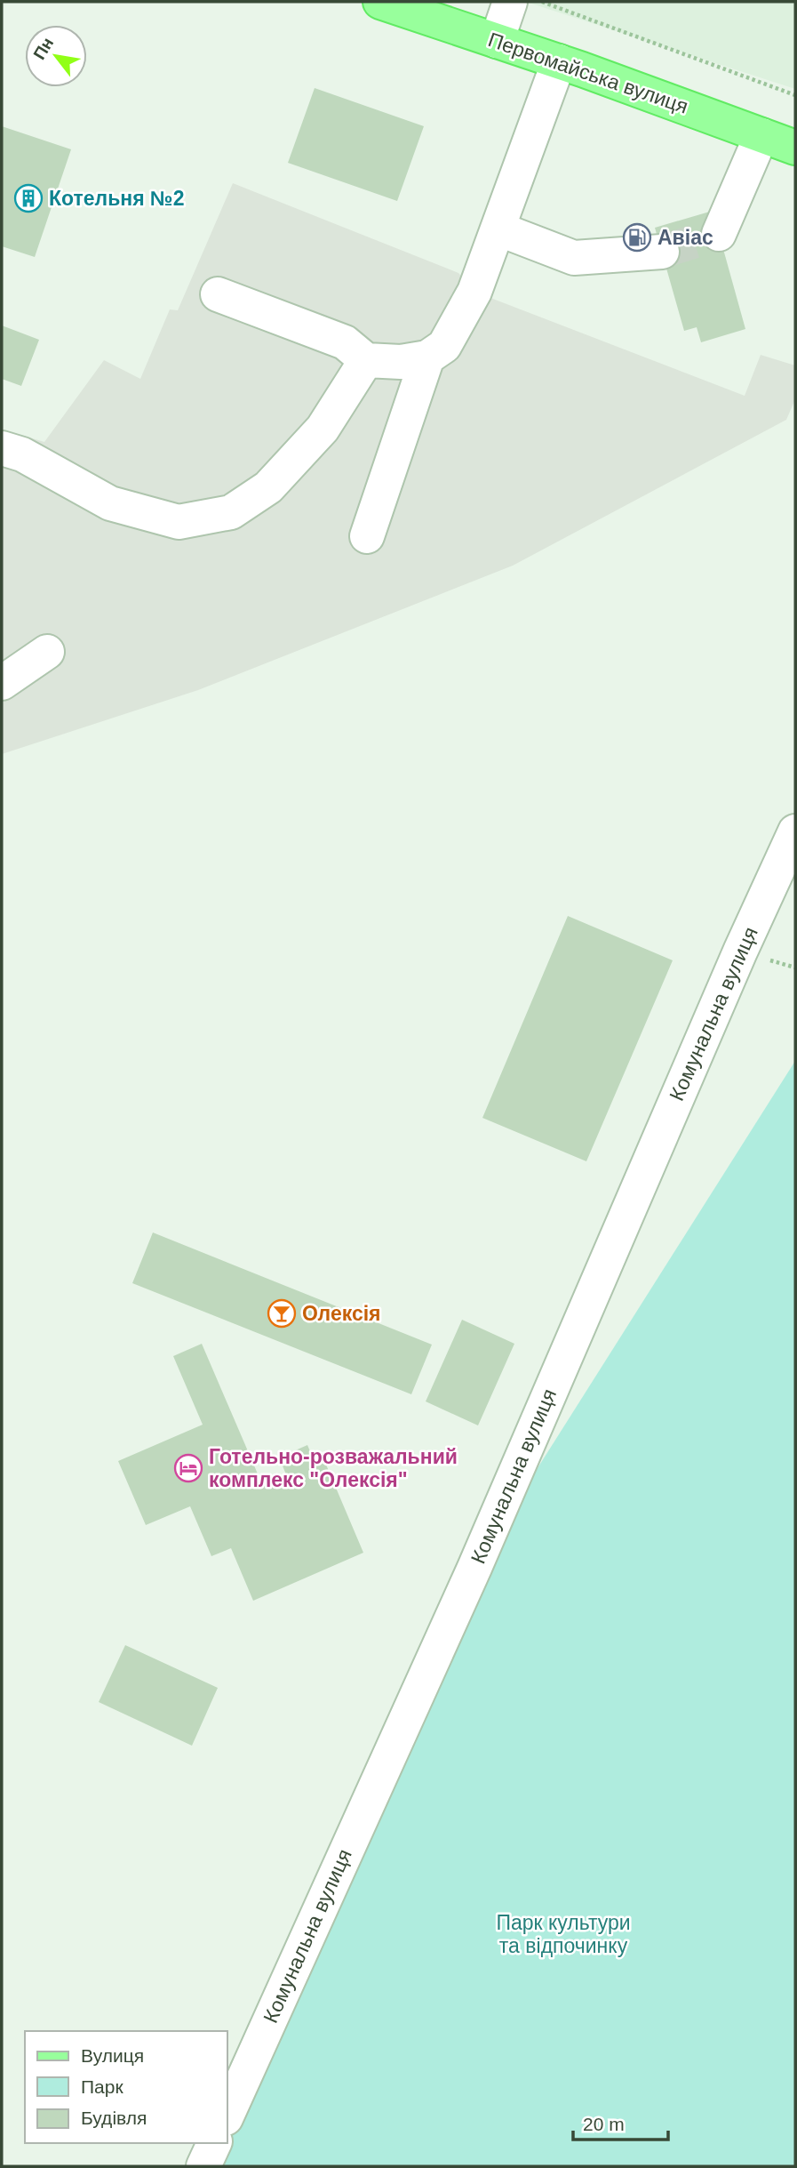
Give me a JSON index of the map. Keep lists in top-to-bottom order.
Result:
{
  "streets": {
    "main road": ["Первомайська вулиця"],
    "street": ["Комунальна вулиця"]
  },
  "parks": ["Парк культури та відпочинку"],
  "places": {
    "building": ["Котельня №2"],
    "fuel station": ["Авіас"],
    "bar": ["Олексія"],
    "hotel": ["Готельно-розважальний комплекс \"Олексія\""]
  },
  "legend": ["Вулиця", "Парк", "Будівля"],
  "scale_bar": "20 m",
  "north": "top left"
}
